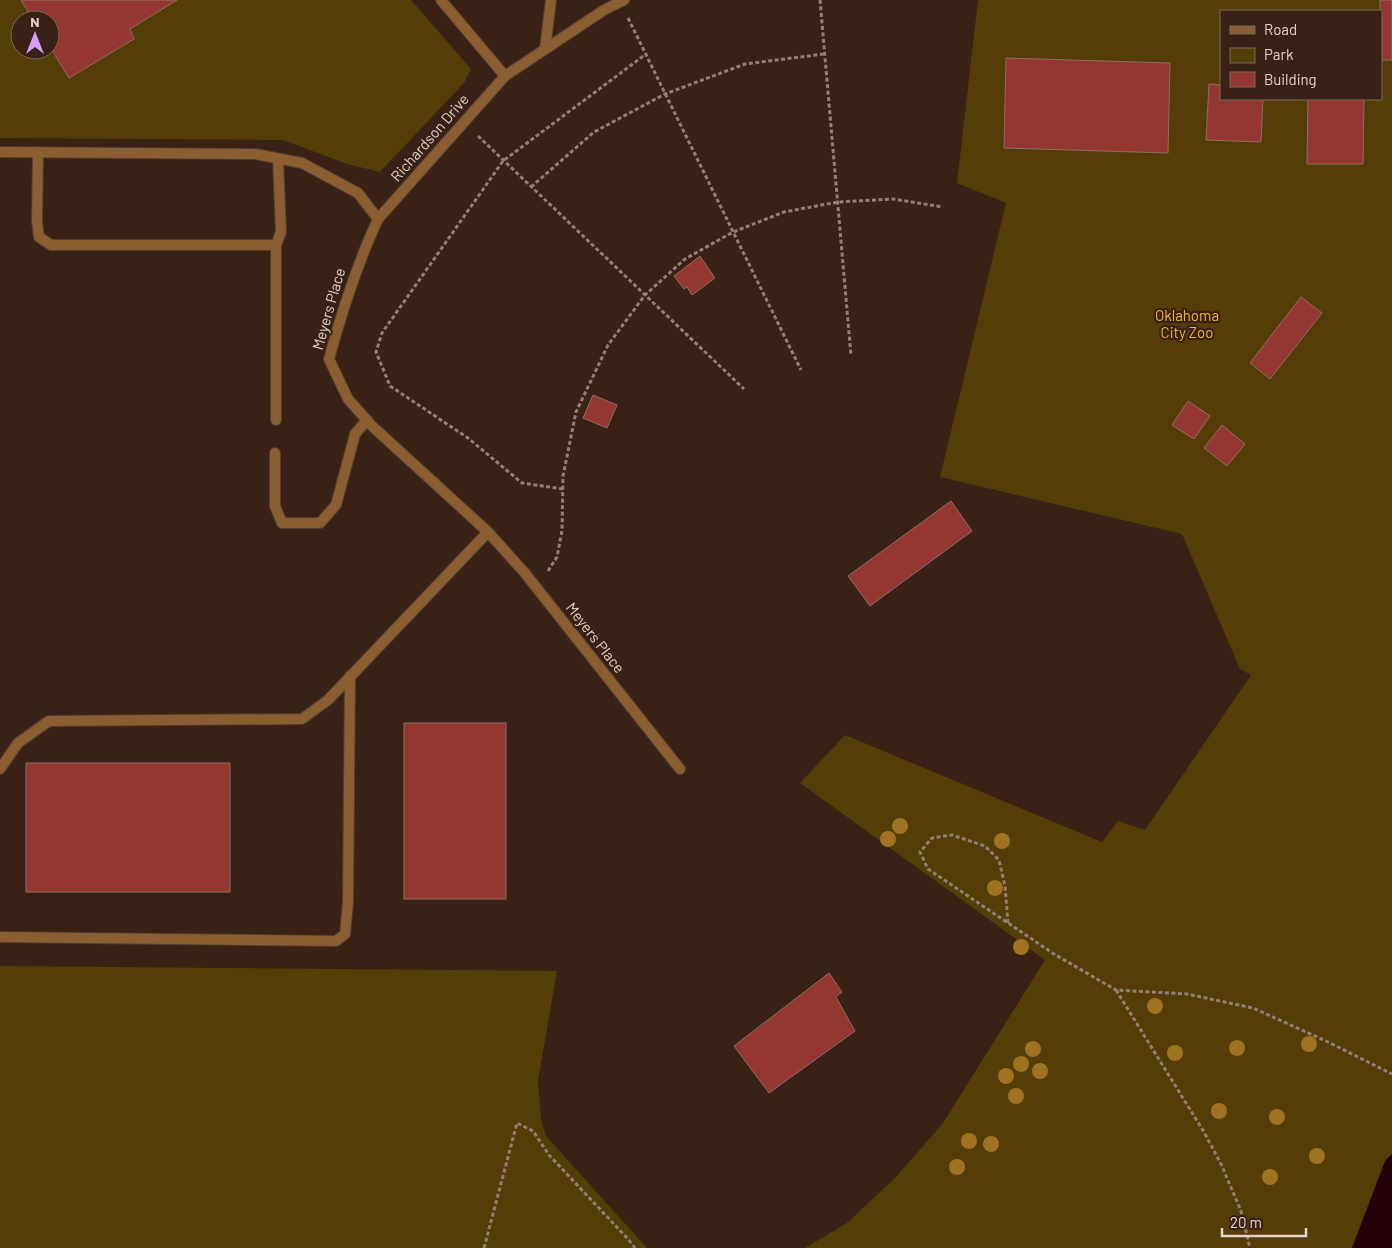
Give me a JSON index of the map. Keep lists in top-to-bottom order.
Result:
{
  "streets": {
    "street": ["Richardson Drive", "Meyers Place"]
  },
  "crossings": [
    ["Richardson Drive", "Meyers Place"]
  ],
  "parks": ["Oklahoma City Zoo"],
  "legend": ["Road", "Park", "Building"],
  "scale_bar": "20 m",
  "north": "top"
}
